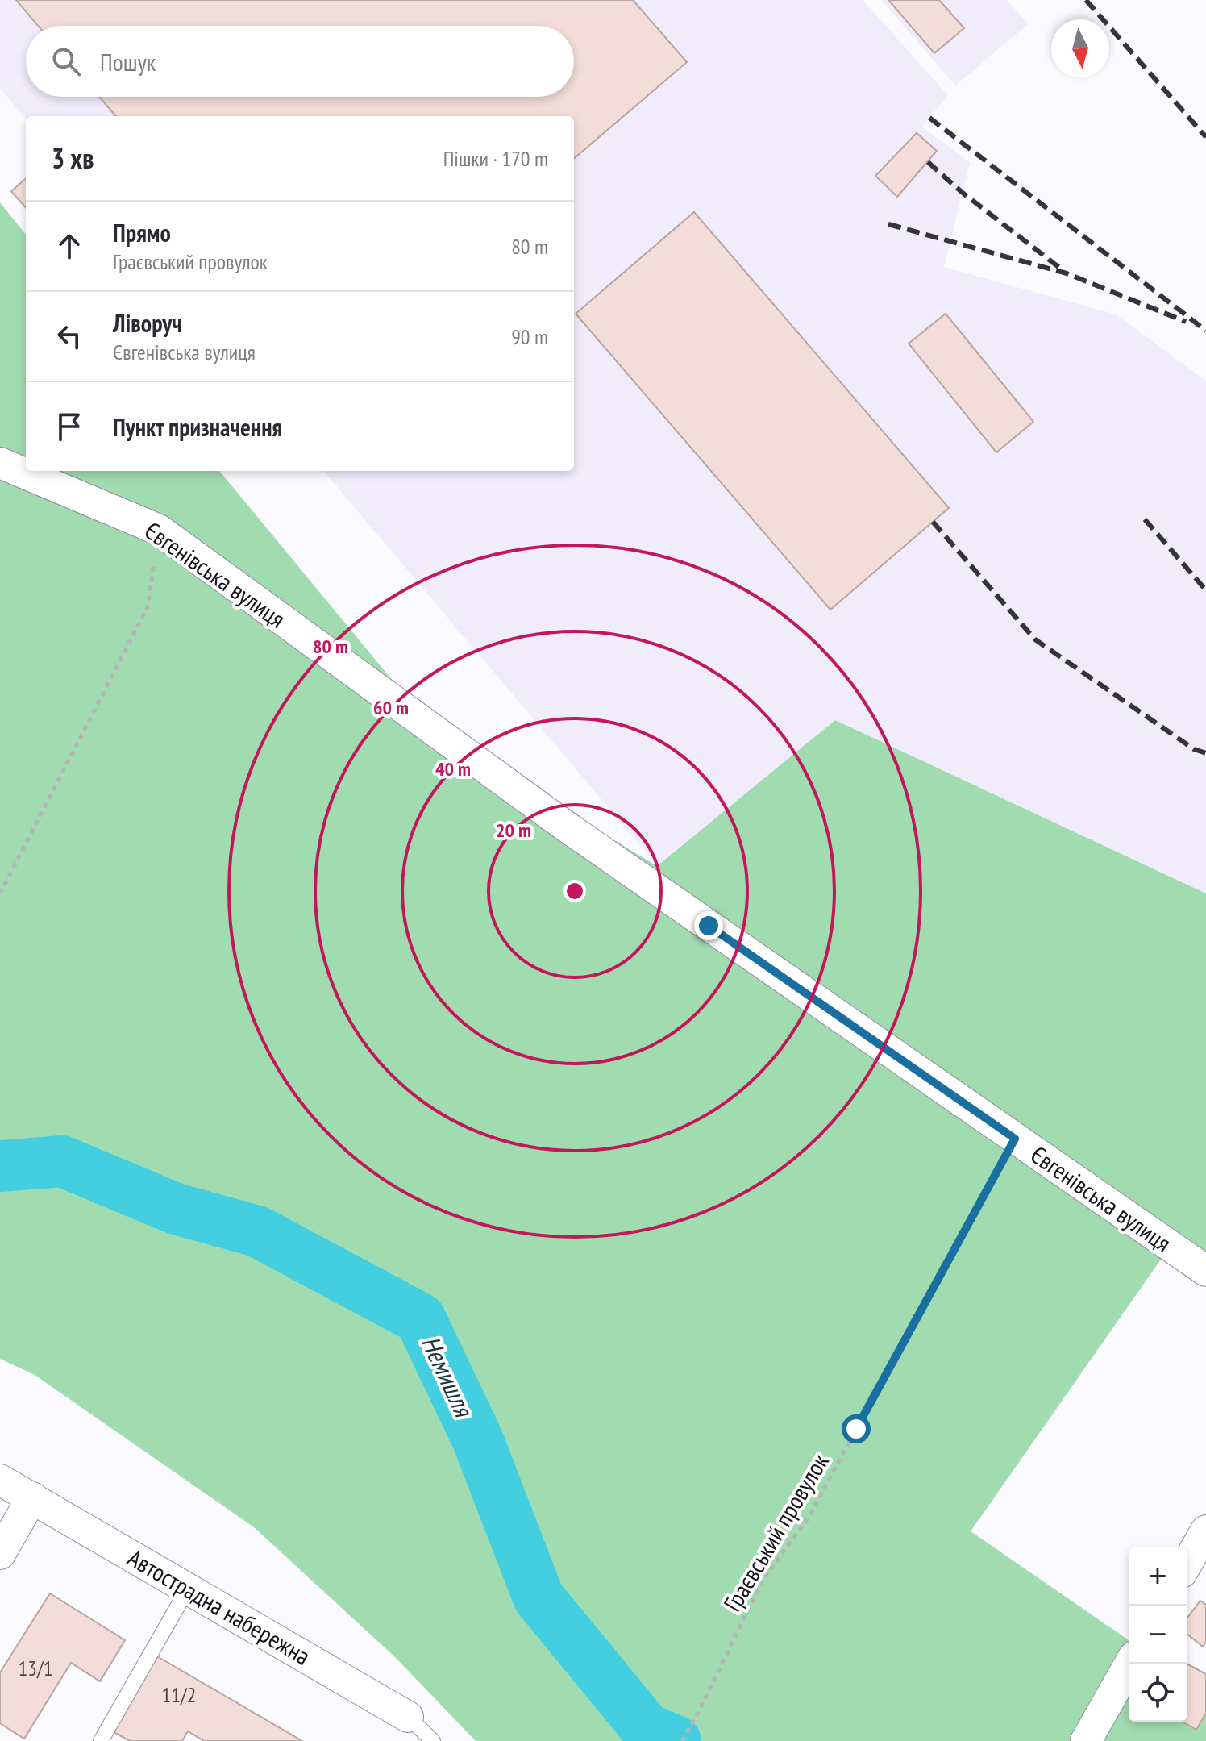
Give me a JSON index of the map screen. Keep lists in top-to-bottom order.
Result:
{
  "streets": {
    "street": ["Євгенівська вулиця", "Автострадна набережна"],
    "path": ["Граєвський провулок"]
  },
  "crossings": [
    ["Євгенівська вулиця", "Граєвський провулок"]
  ],
  "water": ["Немишля"],
  "house_numbers": ["13/1", "11/2"],
  "north": "bottom",
  "page": {
    "search": "Пошук",
    "heading": ["3 хв", "Пішки · 170 m"],
    "list": [
      ["Прямо", "Граєвський провулок", "80 m"],
      ["Ліворуч", "Євгенівська вулиця", "90 m"],
      "Пункт призначення"
    ],
    "map_buttons": ["+", "−"]
  },
  "rings": [
    "80 m",
    "60 m",
    "40 m",
    "20 m"
  ]
}
